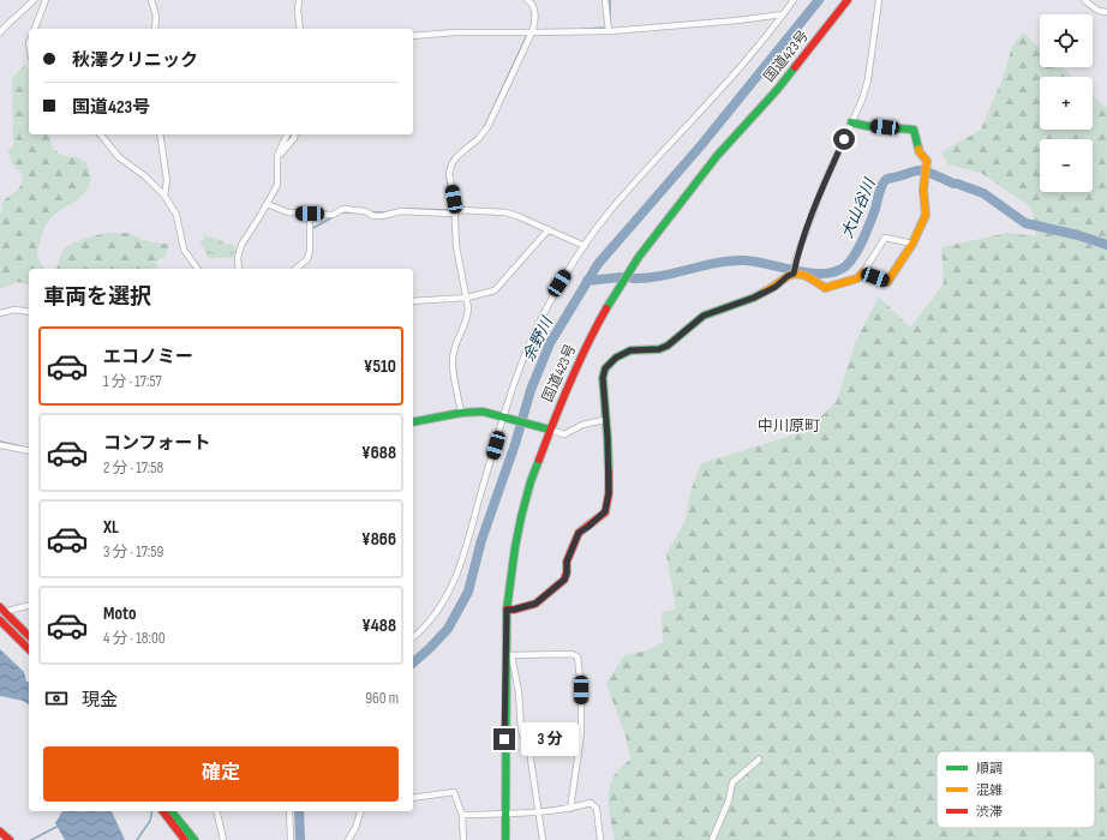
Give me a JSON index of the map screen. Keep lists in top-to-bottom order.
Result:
{
  "streets": {
    "main road": ["国道423号"]
  },
  "districts": ["中川原町"],
  "water": ["大山谷川", "余野川"],
  "legend": ["順調", "混雑", "渋滞"],
  "page": {
    "map_buttons": ["+", "−"],
    "banner": ["秋澤クリニック", "国道423号"],
    "heading": "車両を選択",
    "list": [
      {
        "name": "エコノミー",
        "note": "1 分 · 17:57",
        "value": "¥510"
      },
      {
        "name": "コンフォート",
        "note": "2 分 · 17:58",
        "value": "¥688"
      },
      {
        "name": "XL",
        "note": "3 分 · 17:59",
        "value": "¥866"
      },
      {
        "name": "Moto",
        "note": "4 分 · 18:00",
        "value": "¥488"
      }
    ],
    "pay": ["現金", "960 m"],
    "bubble": "3 分",
    "buttons": "確定"
  }
}
